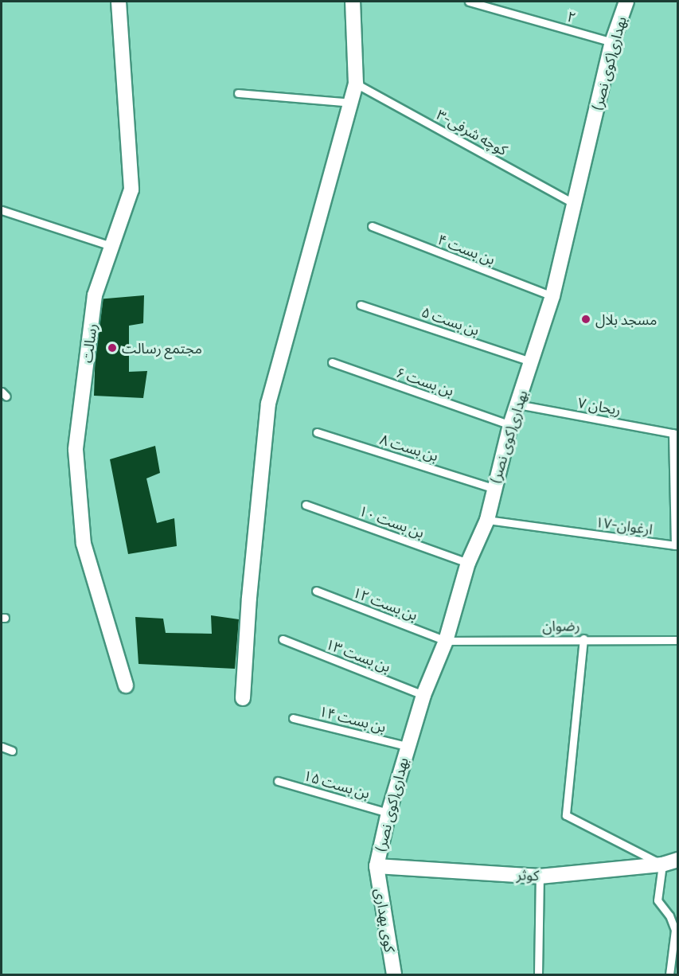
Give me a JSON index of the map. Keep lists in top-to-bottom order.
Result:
{
  "streets": {
    "street": [
      "بهداری(کوی نصر)",
      "رسالت",
      "کوثر",
      "کوی بهداری"
    ],
    "lane": [
      "۲",
      "کوچه شرفی-۳",
      "بن بست ۴",
      "بن بست ۵",
      "بن بست ۶",
      "ریحان ۷",
      "بن بست ۸",
      "بن بست ۱۰",
      "ارغوان-۱۷",
      "بن بست ۱۲",
      "رضوان",
      "بن بست ۱۳",
      "بن بست ۱۴",
      "بن بست ۱۵"
    ]
  },
  "crossings": [
    ["۲", "بهداری(کوی نصر)"],
    ["بهداری(کوی نصر)", "کوچه شرفی-۳"],
    ["بهداری(کوی نصر)", "بن بست ۴"],
    ["بهداری(کوی نصر)", "بن بست ۵"],
    ["بهداری(کوی نصر)", "بن بست ۶"],
    ["بهداری(کوی نصر)", "ریحان ۷"],
    ["بهداری(کوی نصر)", "بن بست ۸"],
    ["بهداری(کوی نصر)", "بن بست ۱۰"],
    ["بهداری(کوی نصر)", "ارغوان-۱۷"],
    ["بهداری(کوی نصر)", "بن بست ۱۲"],
    ["بهداری(کوی نصر)", "رضوان"],
    ["بهداری(کوی نصر)", "بن بست ۱۳"],
    ["بهداری(کوی نصر)", "بن بست ۱۴"],
    ["بهداری(کوی نصر)", "بن بست ۱۵"],
    ["بهداری(کوی نصر)", "کوثر"],
    ["بهداری(کوی نصر)", "کوی بهداری"],
    ["ریحان ۷", "ارغوان-۱۷"],
    ["بن بست ۱۲", "رضوان"],
    ["کوثر", "کوی بهداری"]
  ],
  "places": ["مسجد بلال", "مجتمع رسالت"]
}
